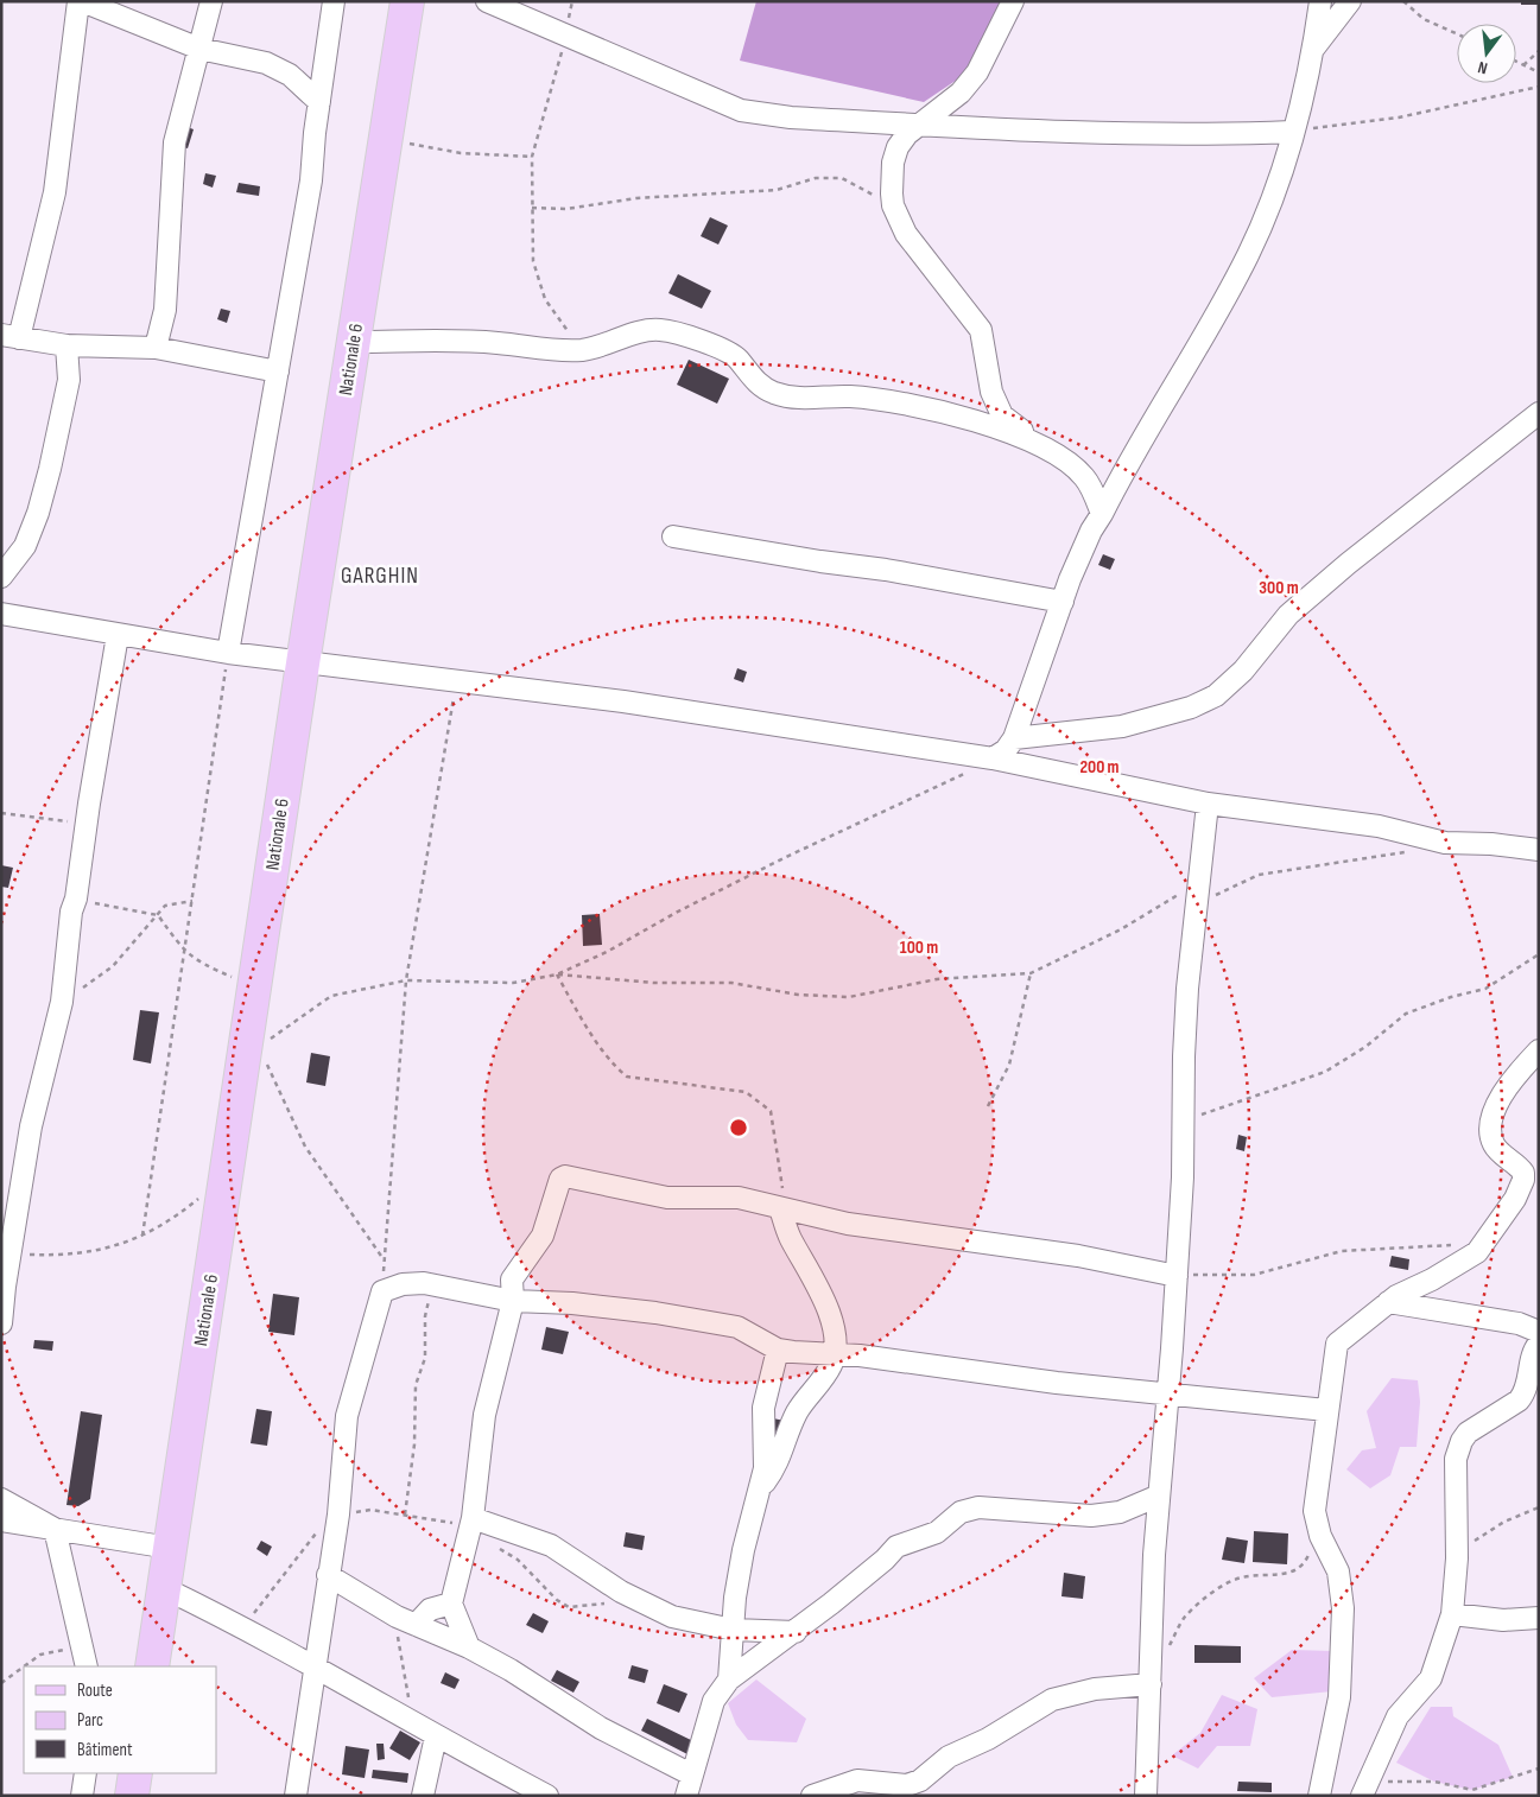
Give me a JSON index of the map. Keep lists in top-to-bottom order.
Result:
{
  "streets": {
    "main road": ["Nationale 6"]
  },
  "districts": ["GARGHIN"],
  "legend": ["Route", "Parc", "Bâtiment"],
  "north": "bottom",
  "rings": ["300 m", "200 m", "100 m"]
}
